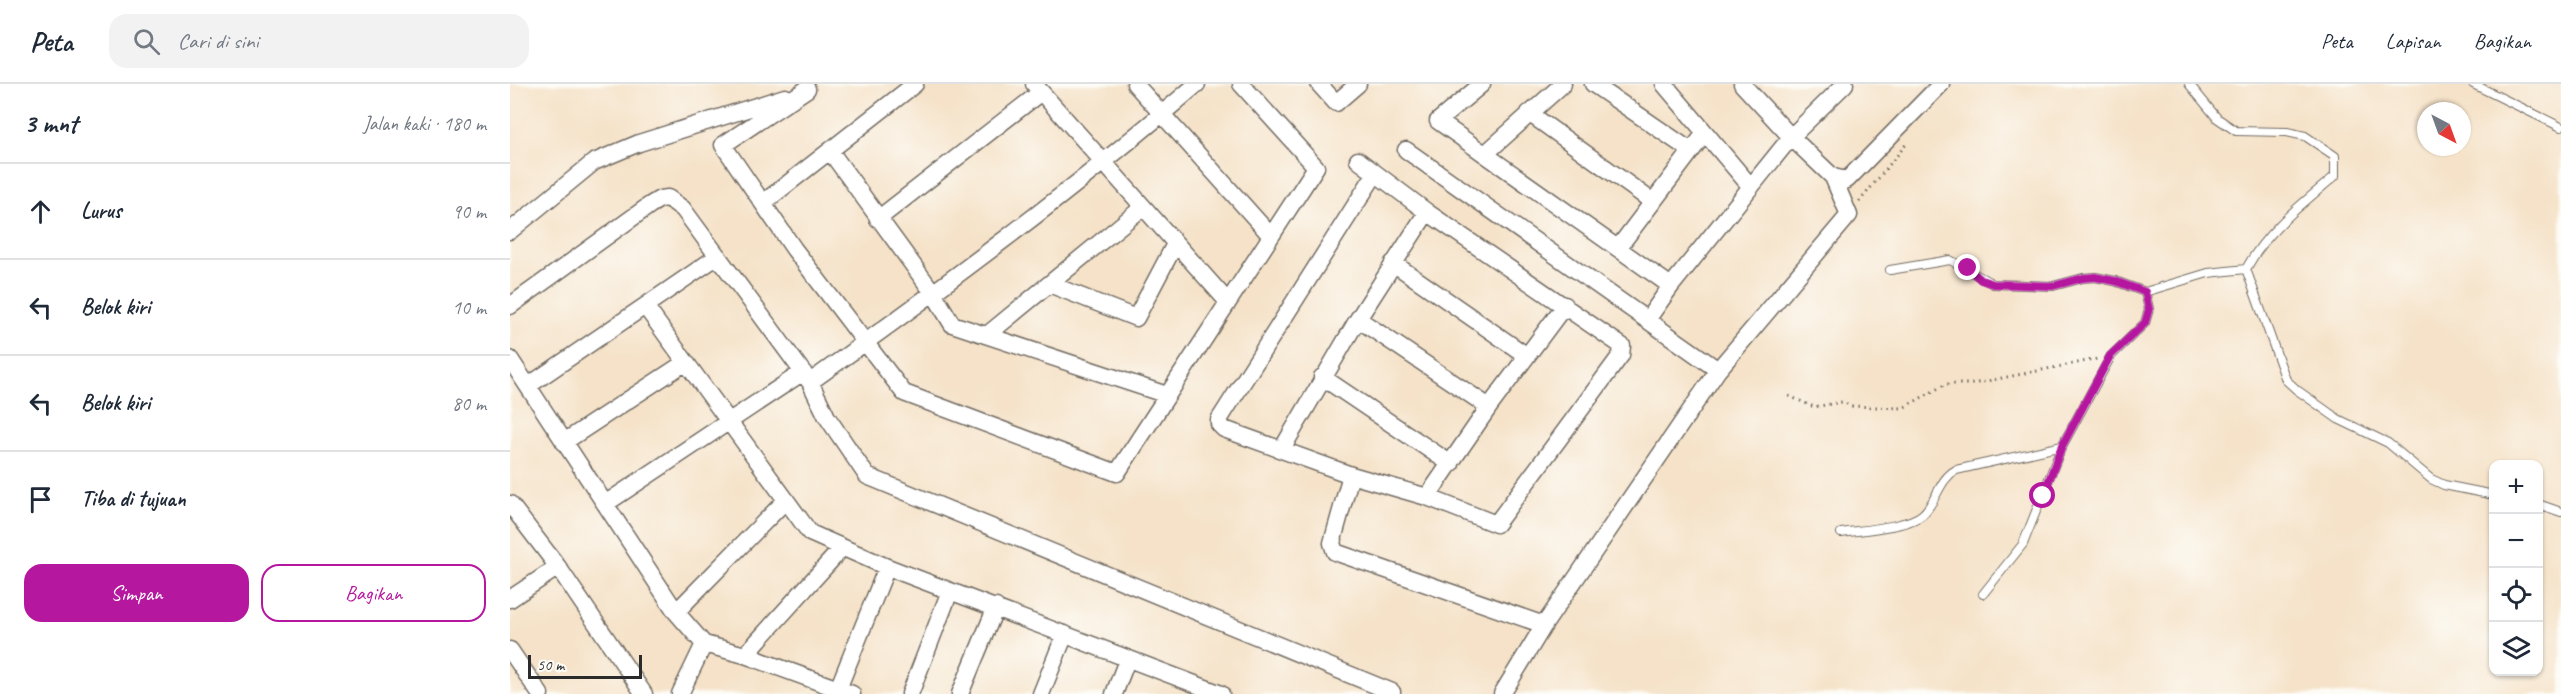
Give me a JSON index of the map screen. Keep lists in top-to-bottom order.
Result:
{
  "scale_bar": "50 m",
  "north": "bottom right",
  "page": {
    "header": "Peta",
    "search": "Cari di sini",
    "nav": ["Peta", "Lapisan", "Bagikan"],
    "heading": ["3 mnt", "Jalan kaki · 180 m"],
    "list": [
      ["Lurus", "90 m"],
      ["Belok kiri", "10 m"],
      ["Belok kiri", "80 m"],
      "Tiba di tujuan"
    ],
    "map_buttons": ["+", "−"],
    "buttons": ["Simpan", "Bagikan"],
    "scale": "50 m"
  }
}
